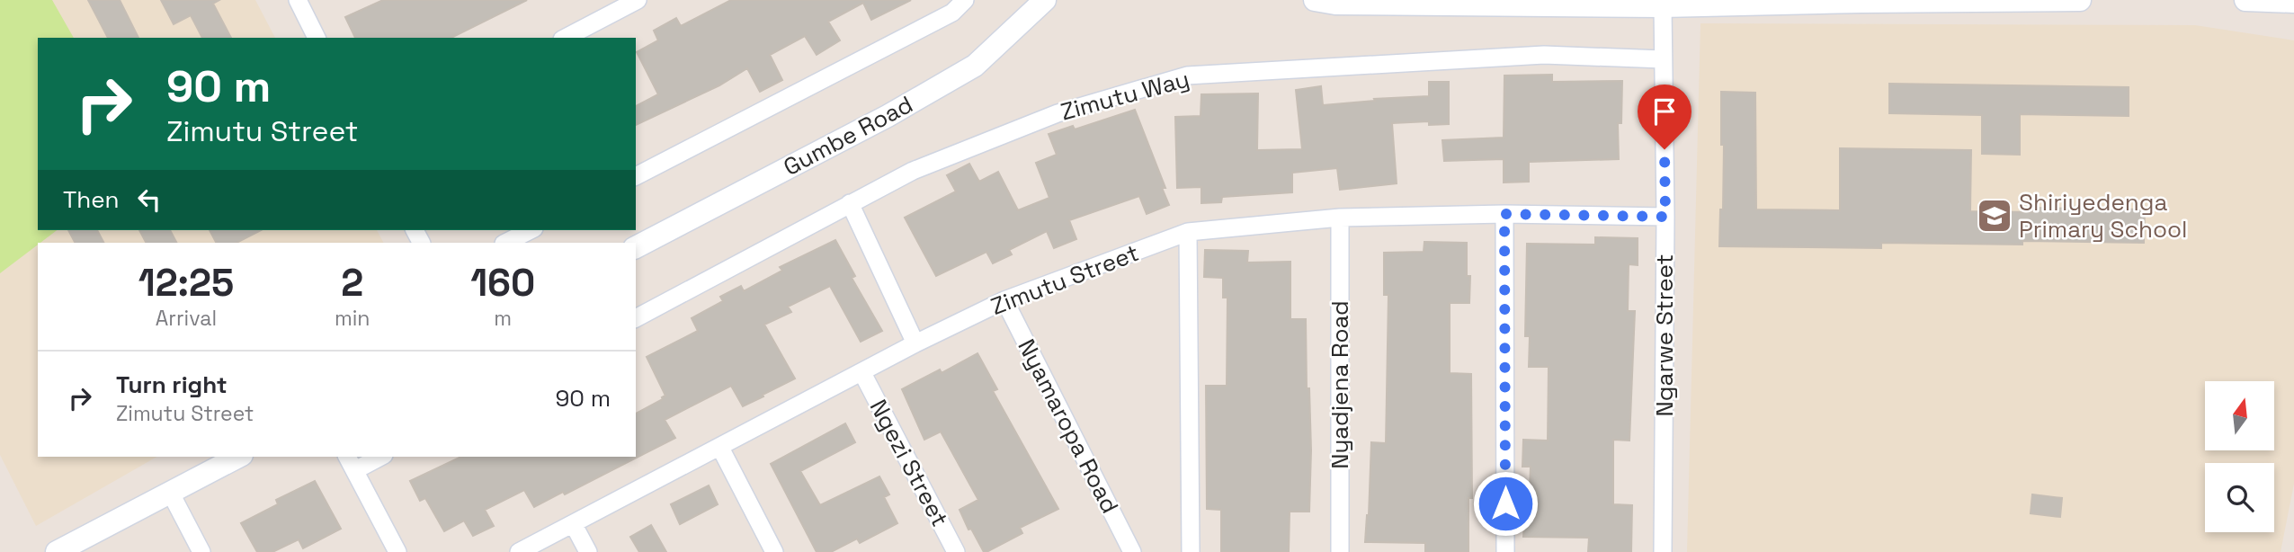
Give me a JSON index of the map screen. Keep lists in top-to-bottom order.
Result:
{
  "streets": {
    "street": [
      "Zimutu Way",
      "Gumbe Road",
      "Zimutu Street",
      "Ngarwe Street",
      "Nyadjena Road",
      "Nyamaropa Road",
      "Ngezi Street"
    ]
  },
  "crossings": [
    ["Zimutu Way", "Ngarwe Street"],
    ["Zimutu Street", "Ngarwe Street"],
    ["Zimutu Street", "Nyadjena Road"],
    ["Zimutu Street", "Nyamaropa Road"],
    ["Zimutu Street", "Ngezi Street"]
  ],
  "places": {
    "school or university": ["Shiriyedenga Primary School"]
  },
  "north": "top",
  "page": {
    "turn": ["90 m", "Zimutu Street"],
    "then": "Then",
    "eta": [
      "12:25",
      "Arrival",
      "2",
      "min",
      "160",
      "m"
    ],
    "list": [
      {
        "name": "Turn right",
        "note": "Zimutu Street",
        "value": "90 m"
      }
    ]
  }
}
